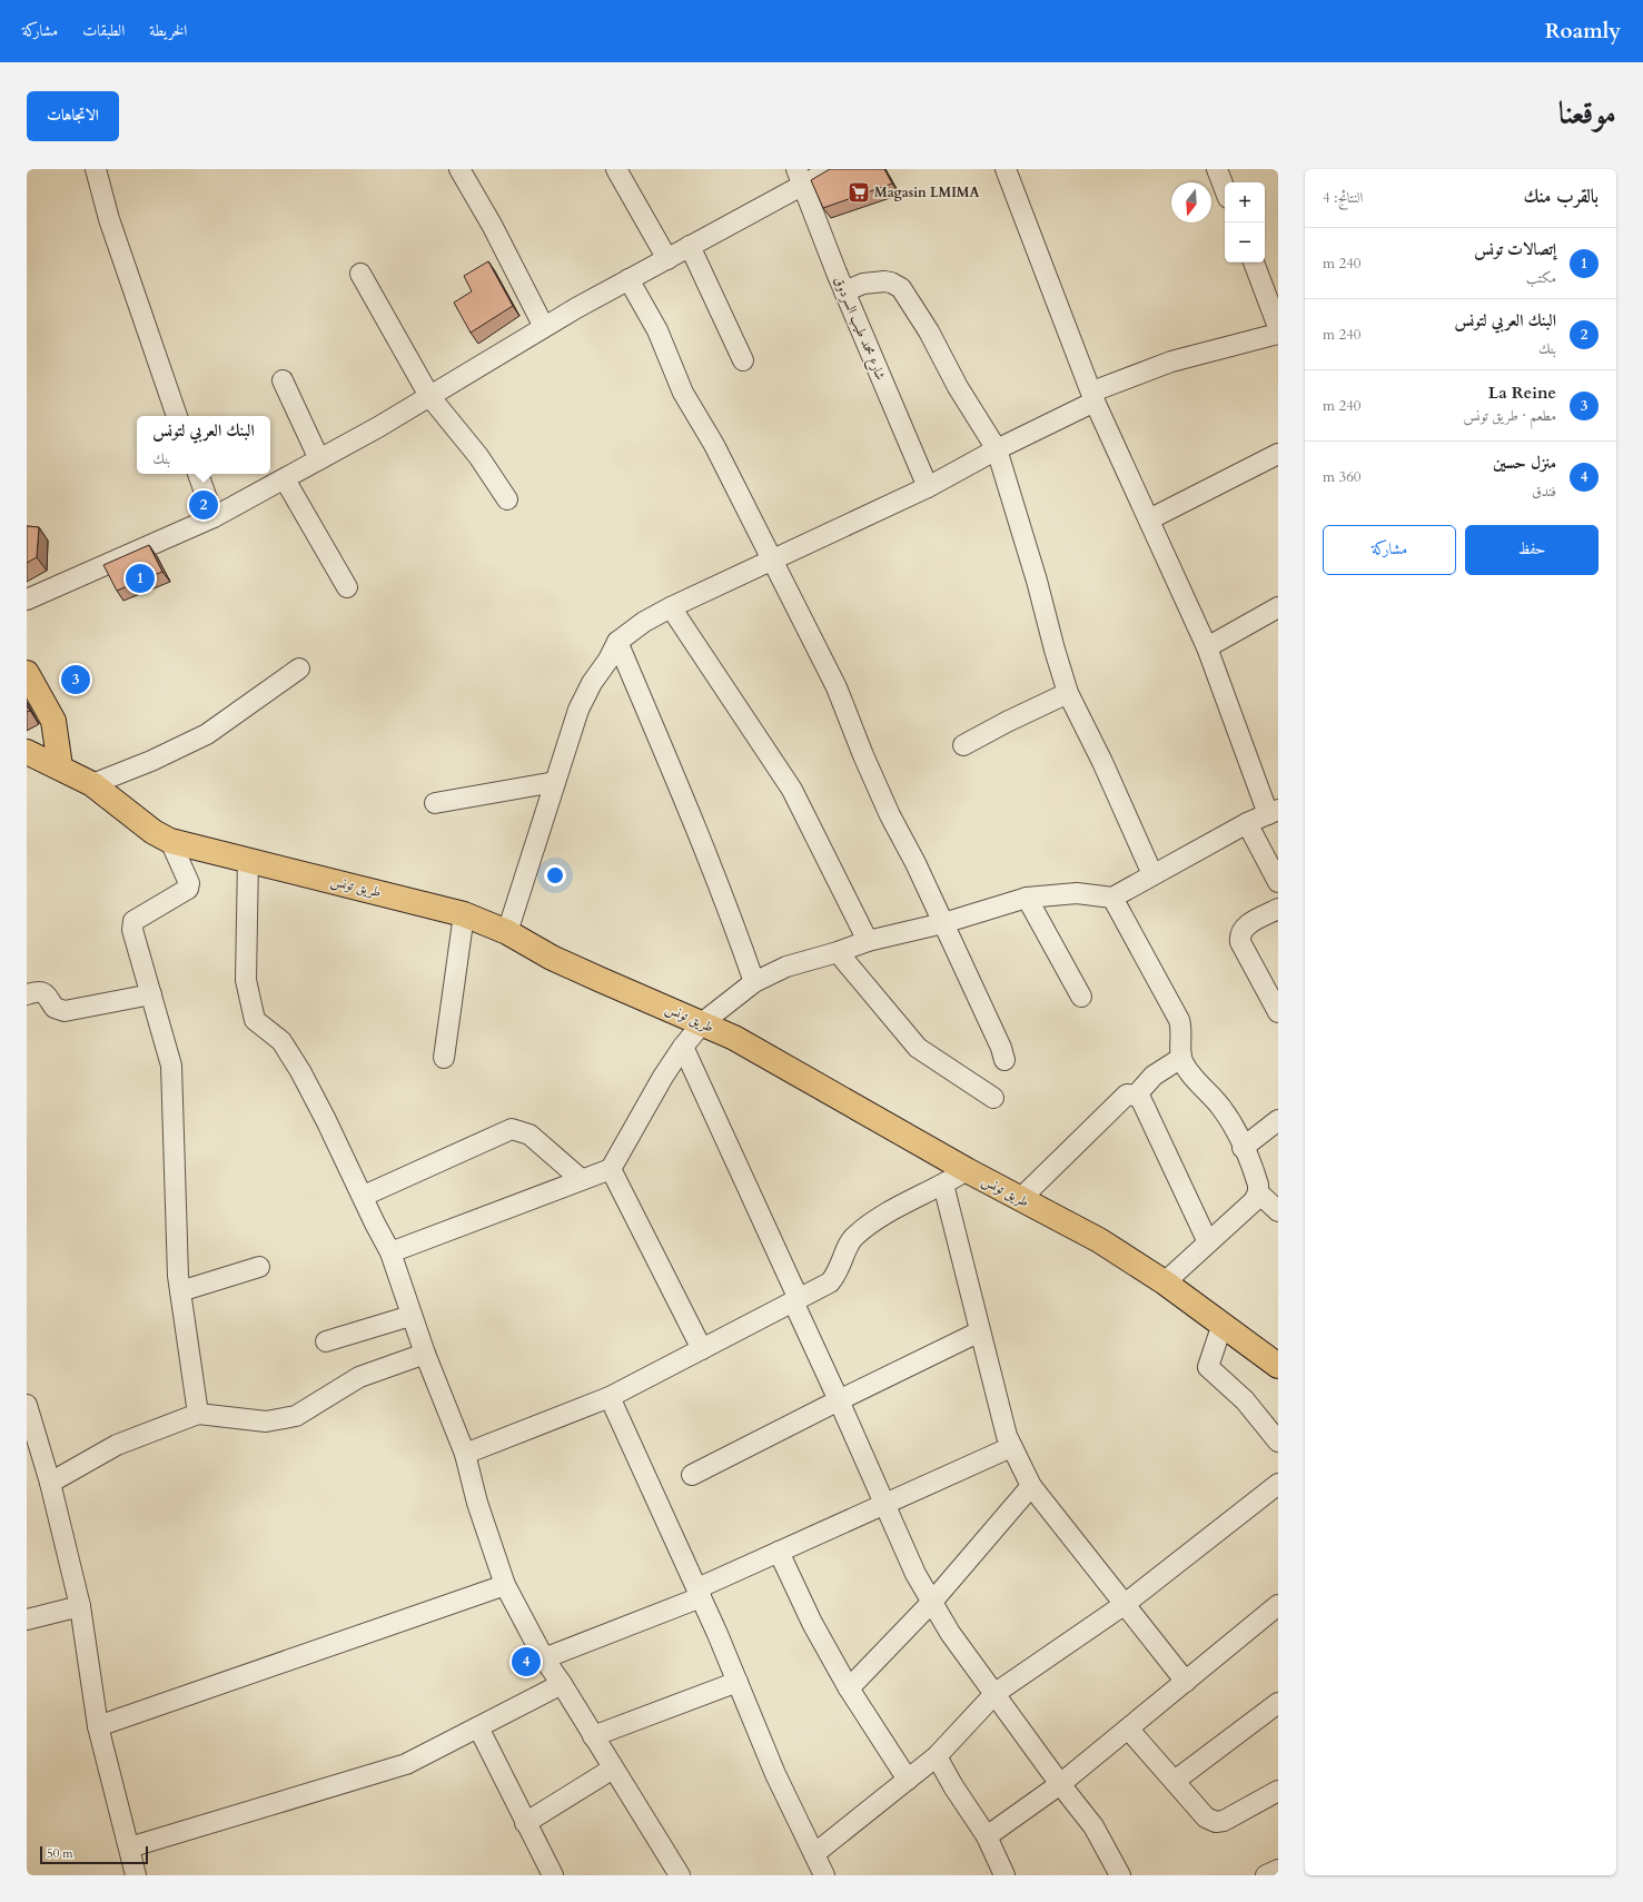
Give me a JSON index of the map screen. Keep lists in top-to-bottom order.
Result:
{
  "streets": {
    "main road": ["طريق تونس"],
    "street": ["شارع محمد طيب السردوق"]
  },
  "places": {
    "supermarket": ["Magasin LMIMA"]
  },
  "scale_bar": "50 m",
  "north": "bottom",
  "page": {
    "header": "Roamly",
    "nav": ["الخريطة", "الطبقات", "مشاركة"],
    "title": "موقعنا",
    "buttons": [
      "الاتجاهات",
      ["حفظ", "مشاركة"]
    ],
    "heading": ["بالقرب منك", "النتائج: 4"],
    "map_buttons": ["+", "−"],
    "list": [
      {
        "mark": "1",
        "name": "إتصالات تونس",
        "note": "مكتب",
        "value": "240 m"
      },
      {
        "mark": "2",
        "name": "البنك العربي لتونس",
        "note": "بنك",
        "value": "240 m"
      },
      {
        "mark": "3",
        "name": "La Reine",
        "note": "مطعم · طريق تونس",
        "value": "240 m"
      },
      {
        "mark": "4",
        "name": "منزل حسين",
        "note": "فندق",
        "value": "360 m"
      }
    ],
    "popup": ["البنك العربي لتونس", "بنك"],
    "pins": [
      "2",
      "1",
      "3",
      "4"
    ],
    "scale": "50 m"
  }
}
